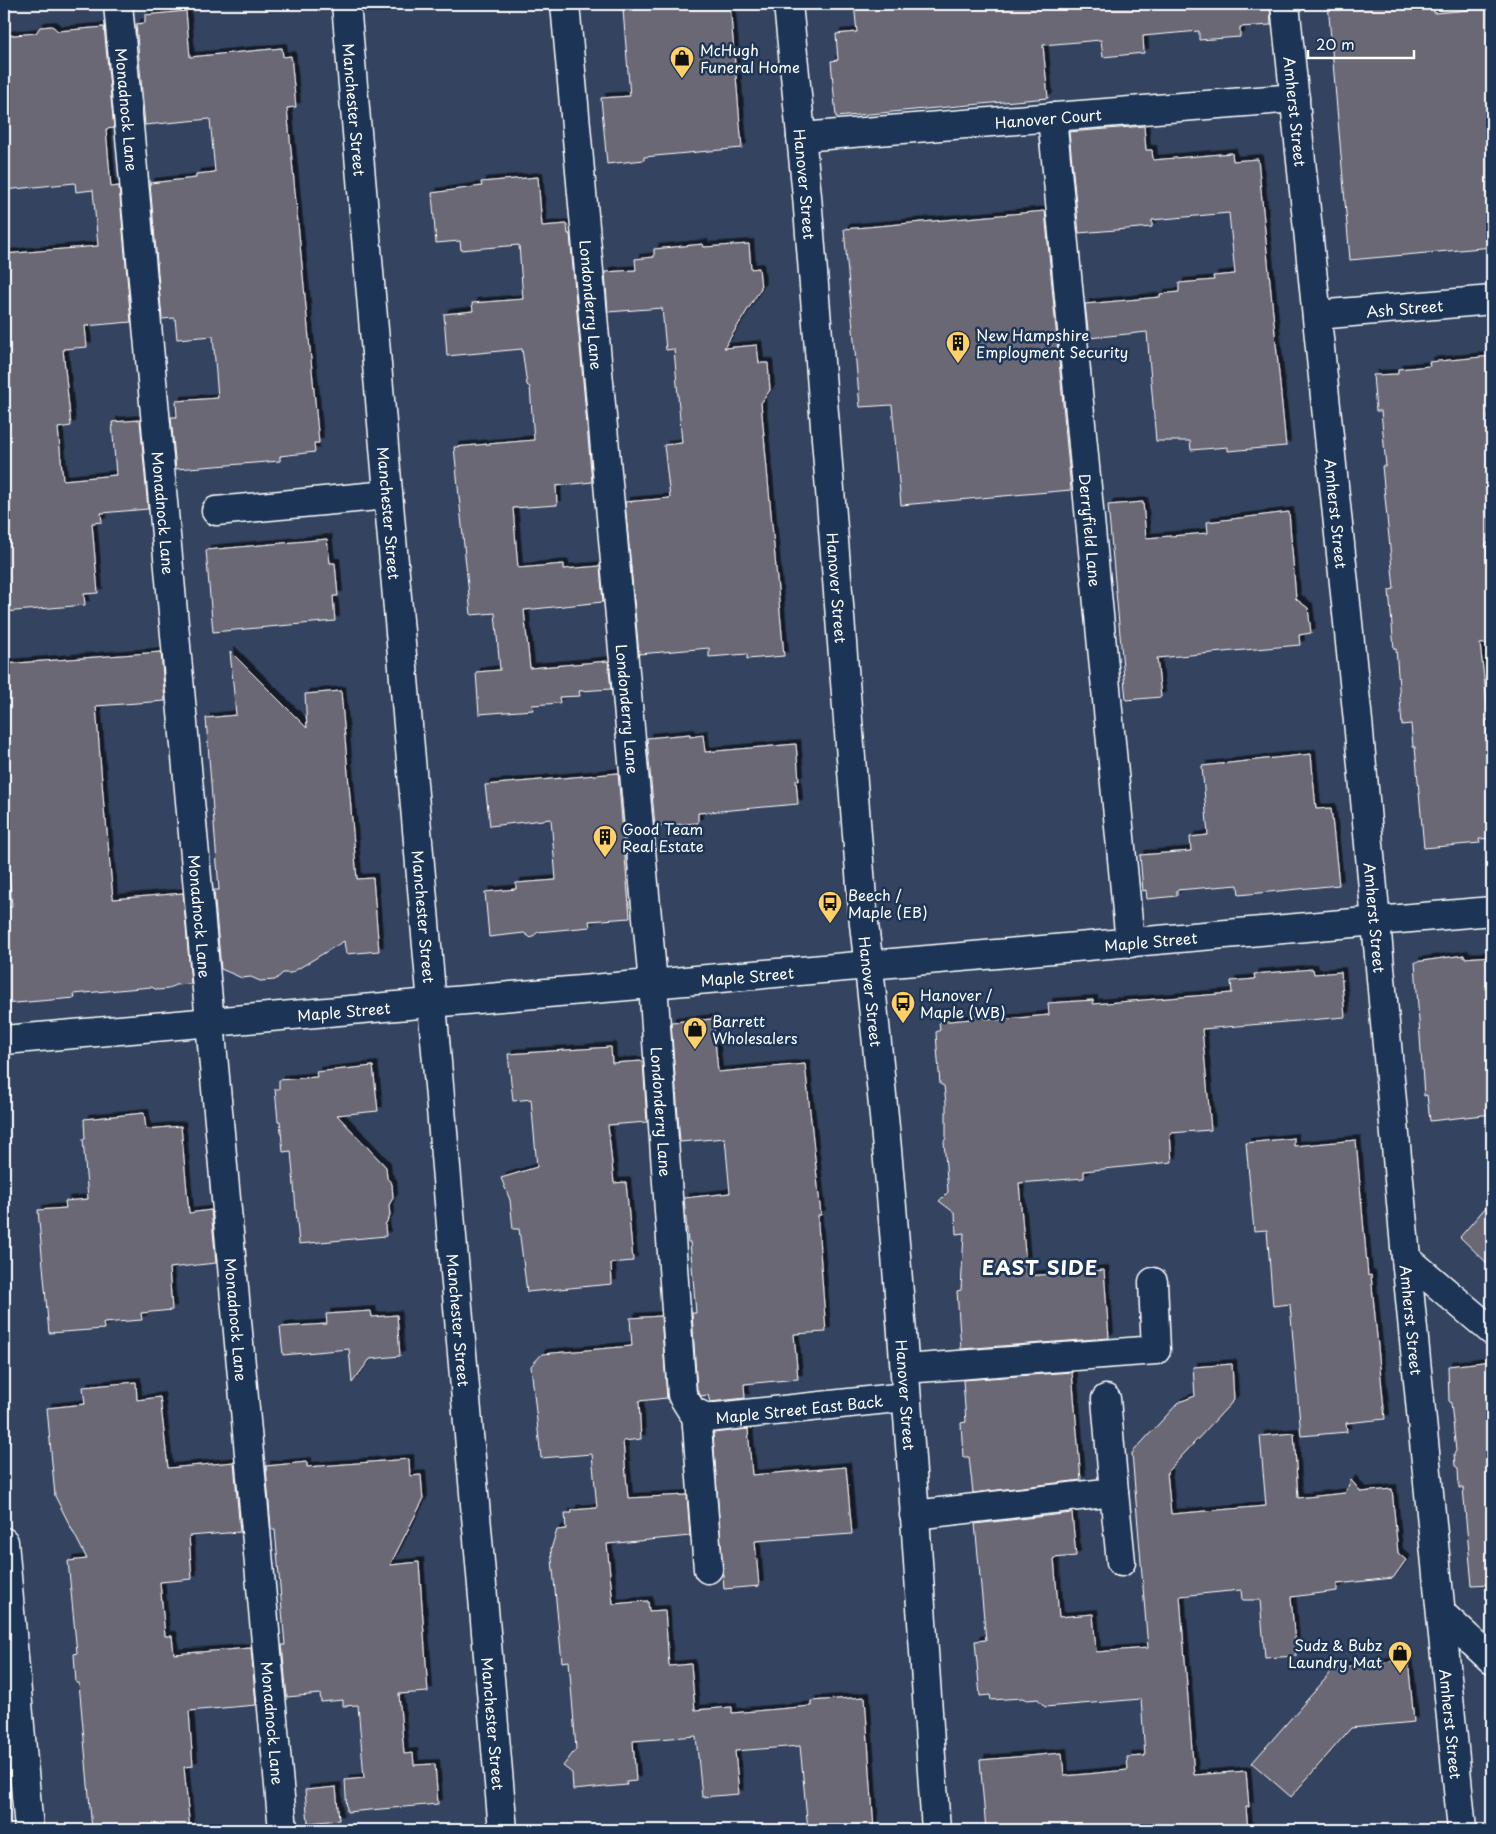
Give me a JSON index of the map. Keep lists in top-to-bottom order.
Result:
{
  "streets": {
    "street": [
      "Monadnock Lane",
      "Manchester Street",
      "Amherst Street",
      "Hanover Court",
      "Hanover Street",
      "Londonderry Lane",
      "Ash Street",
      "Derryfield Lane",
      "Maple Street",
      "Maple Street East Back"
    ]
  },
  "crossings": [
    ["Monadnock Lane", "Maple Street"],
    ["Manchester Street", "Maple Street"],
    ["Amherst Street", "Hanover Court"],
    ["Amherst Street", "Ash Street"],
    ["Amherst Street", "Maple Street"],
    ["Hanover Court", "Hanover Street"],
    ["Hanover Court", "Derryfield Lane"],
    ["Hanover Street", "Maple Street"],
    ["Hanover Street", "Maple Street East Back"],
    ["Londonderry Lane", "Maple Street"],
    ["Londonderry Lane", "Maple Street East Back"],
    ["Derryfield Lane", "Maple Street"]
  ],
  "districts": ["EAST SIDE"],
  "places": {
    "shop": ["McHugh Funeral Home", "Barrett Wholesalers", "Sudz & Bubz Laundry Mat"],
    "building": ["New Hampshire Employment Security", "Good Team Real Estate"],
    "bus stop": ["Beech / Maple (EB)", "Hanover / Maple (WB)"]
  },
  "scale_bar": "20 m"
}
